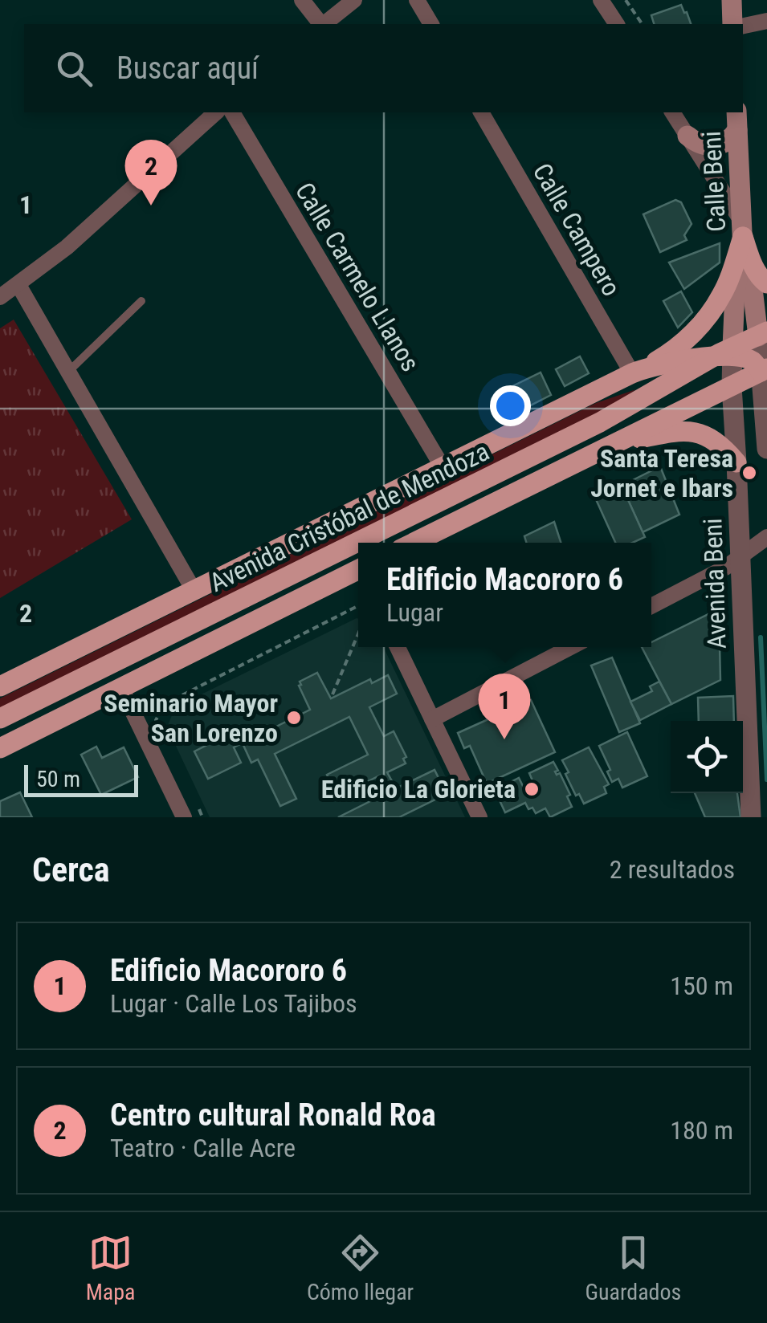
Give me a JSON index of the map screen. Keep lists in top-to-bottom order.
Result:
{
  "streets": {
    "main road": ["Calle Beni", "Avenida Cristóbal de Mendoza"],
    "street": ["Calle Campero", "Calle Carmelo Llanos", "Avenida Beni"]
  },
  "crossings": [
    ["Calle Beni", "Avenida Cristóbal de Mendoza"],
    ["Calle Beni", "Avenida Beni"],
    ["Calle Campero", "Avenida Cristóbal de Mendoza"],
    ["Calle Carmelo Llanos", "Avenida Cristóbal de Mendoza"],
    ["Avenida Cristóbal de Mendoza", "Avenida Beni"]
  ],
  "places": ["Santa Teresa Jornet e Ibars", "Seminario Mayor San Lorenzo", "Edificio La Glorieta"],
  "scale_bar": "50 m",
  "page": {
    "search": "Buscar aquí",
    "pins": ["2", "1"],
    "popup": ["Edificio Macororo 6", "Lugar"],
    "scale": "50 m",
    "heading": ["Cerca", "2 resultados"],
    "list": [
      {
        "mark": "1",
        "name": "Edificio Macororo 6",
        "note": "Lugar · Calle Los Tajibos",
        "value": "150 m"
      },
      {
        "mark": "2",
        "name": "Centro cultural Ronald Roa",
        "note": "Teatro · Calle Acre",
        "value": "180 m"
      }
    ],
    "nav": ["Mapa", "Cómo llegar", "Guardados"]
  },
  "grid": {
    "rows": ["1", "2"]
  }
}
